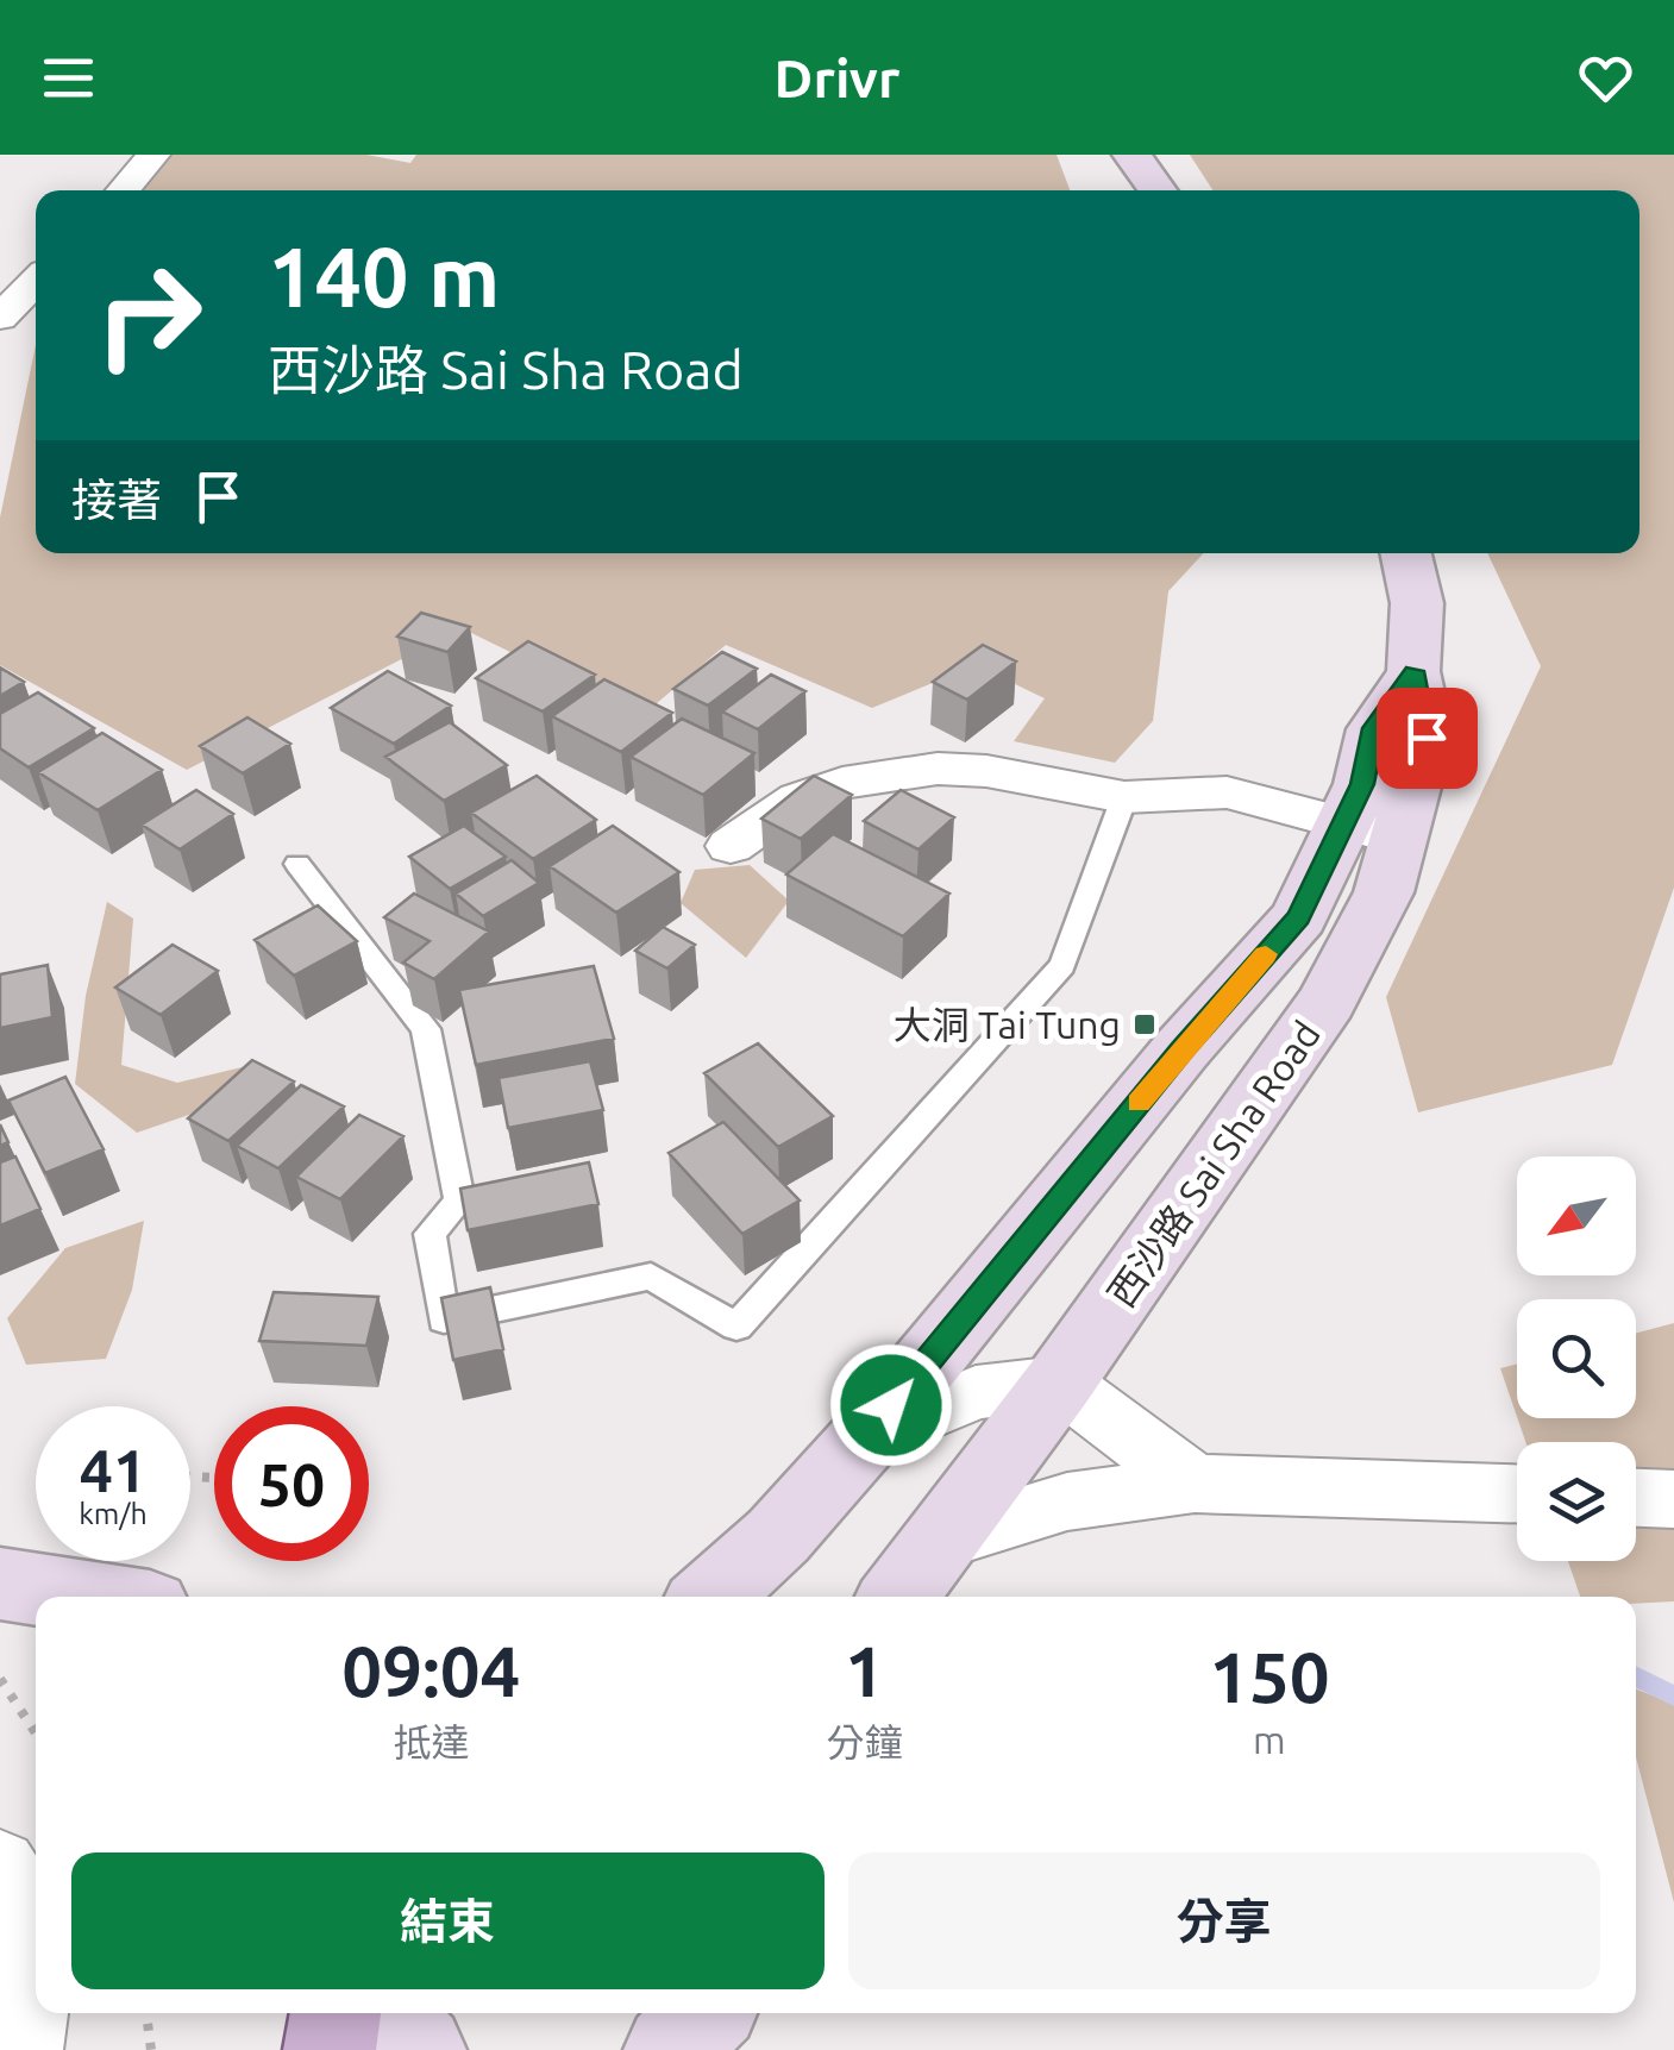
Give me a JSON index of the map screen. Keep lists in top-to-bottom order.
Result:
{
  "streets": {
    "main road": ["西沙路 Sai Sha Road"]
  },
  "places": {
    "transit": ["大洞 Tai Tung"]
  },
  "north": "bottom left",
  "page": {
    "header": "Drivr",
    "turn": ["140 m", "西沙路 Sai Sha Road"],
    "then": "接著",
    "speed": "41 km/h",
    "limit": "50",
    "eta": [
      "09:04",
      "抵達",
      "1",
      "分鐘",
      "150",
      "m"
    ],
    "buttons": ["結束", "分享"]
  }
}
